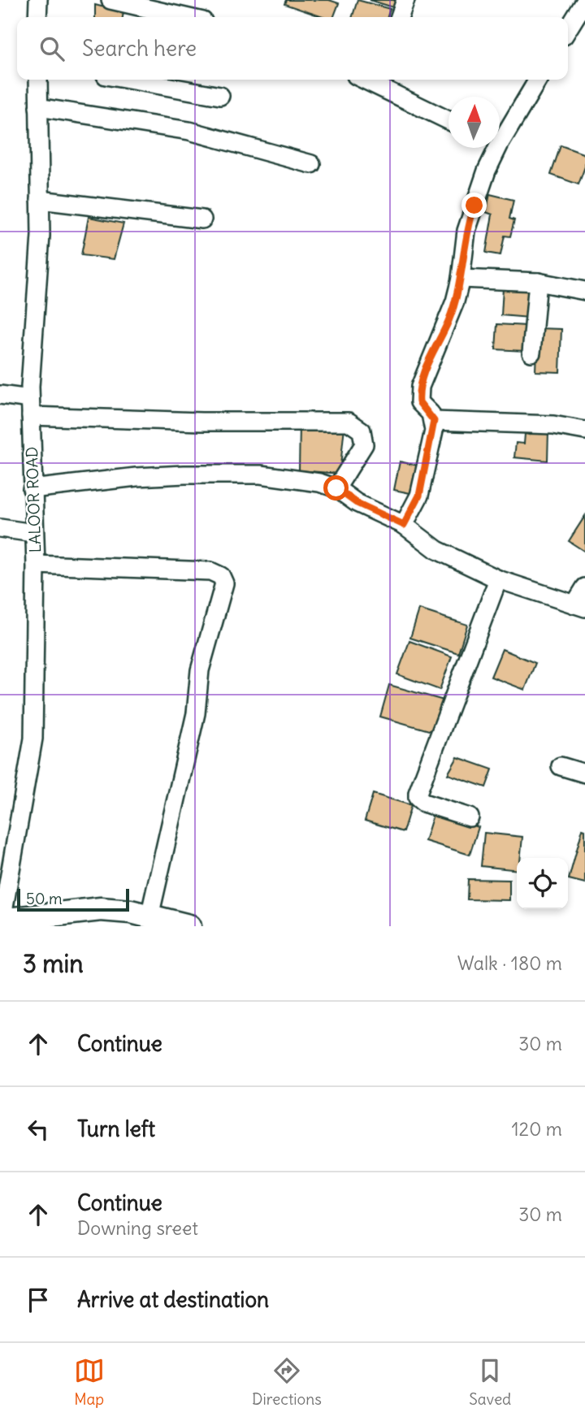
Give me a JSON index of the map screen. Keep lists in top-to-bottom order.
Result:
{
  "streets": {
    "street": ["LALOOR ROAD"]
  },
  "scale_bar": "50 m",
  "north": "top",
  "page": {
    "search": "Search here",
    "scale": "50 m",
    "heading": ["3 min", "Walk · 180 m"],
    "list": [
      ["Continue", "30 m"],
      ["Turn left", "120 m"],
      ["Continue", "Downing sreet", "30 m"],
      "Arrive at destination"
    ],
    "nav": ["Map", "Directions", "Saved"]
  }
}
